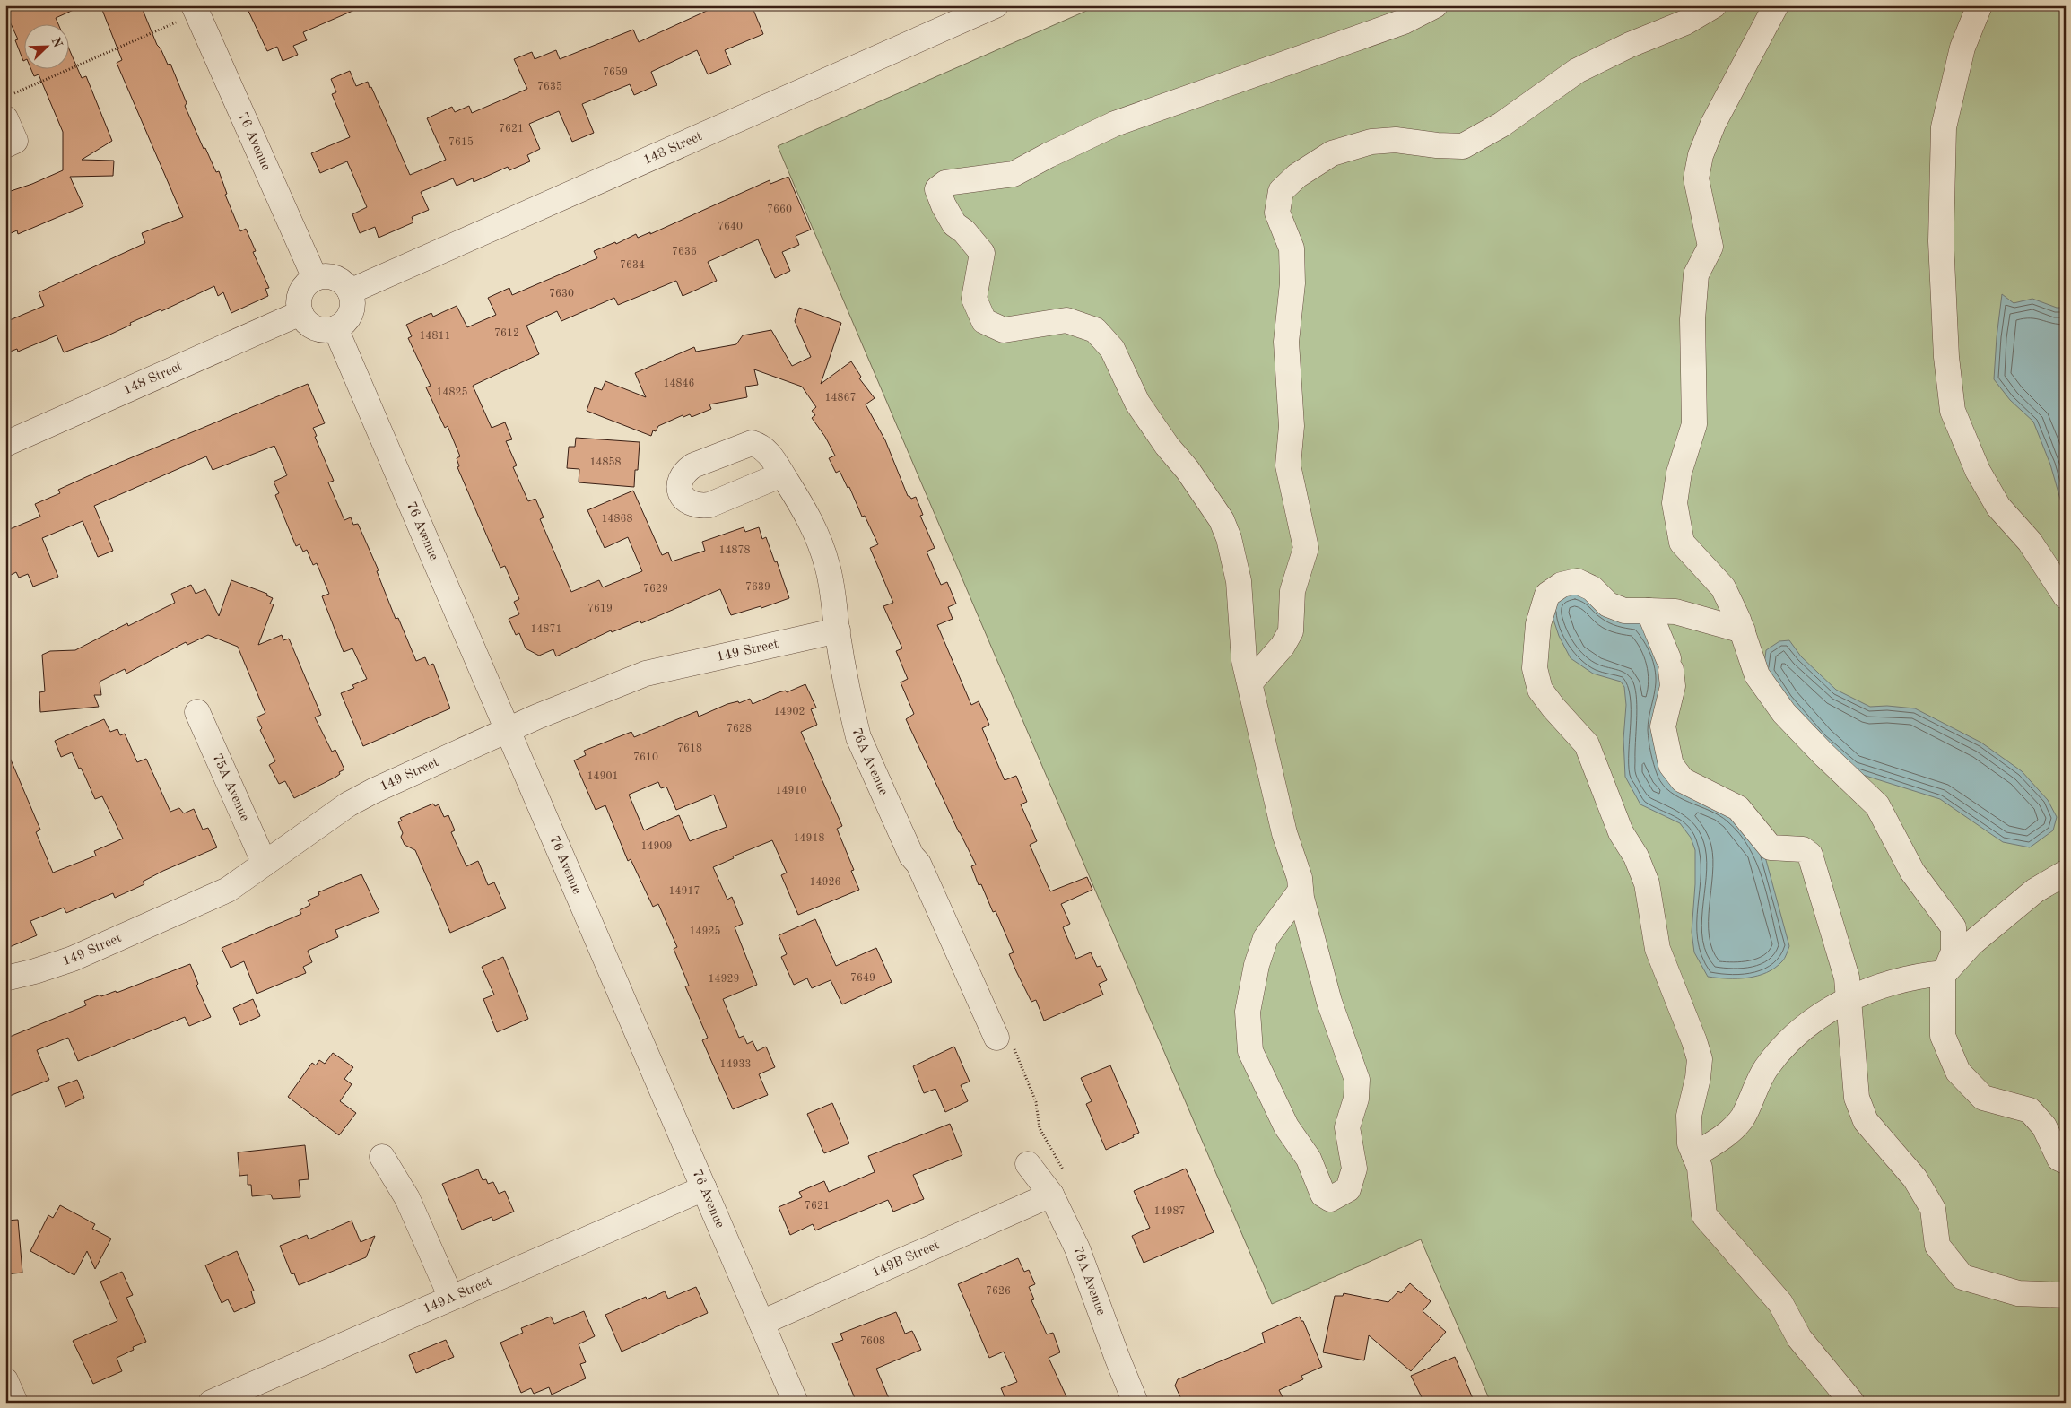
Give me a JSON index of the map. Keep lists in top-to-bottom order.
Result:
{
  "streets": {
    "street": [
      "76 Avenue",
      "148 Street",
      "149 Street",
      "76A Avenue",
      "75A Avenue",
      "149B Street",
      "149A Street"
    ]
  },
  "crossings": [
    ["76 Avenue", "148 Street"],
    ["76 Avenue", "149 Street"],
    ["76 Avenue", "149B Street"],
    ["76 Avenue", "149A Street"],
    ["149 Street", "76A Avenue"],
    ["149 Street", "75A Avenue"],
    ["76A Avenue", "149B Street"]
  ],
  "house_numbers": [
    "7659",
    "7635",
    "7621",
    "7615",
    "7660",
    "7640",
    "7636",
    "7634",
    "7630",
    "7612",
    "14811",
    "14846",
    "14825",
    "14867",
    "14858",
    "14868",
    "14878",
    "7639",
    "7629",
    "7619",
    "14871",
    "14902",
    "7628",
    "7618",
    "7610",
    "14901",
    "14910",
    "14918",
    "14909",
    "14926",
    "14917",
    "14925",
    "7649",
    "14929",
    "14933",
    "7621",
    "14987",
    "7626",
    "7608"
  ],
  "north": "top right"
}
